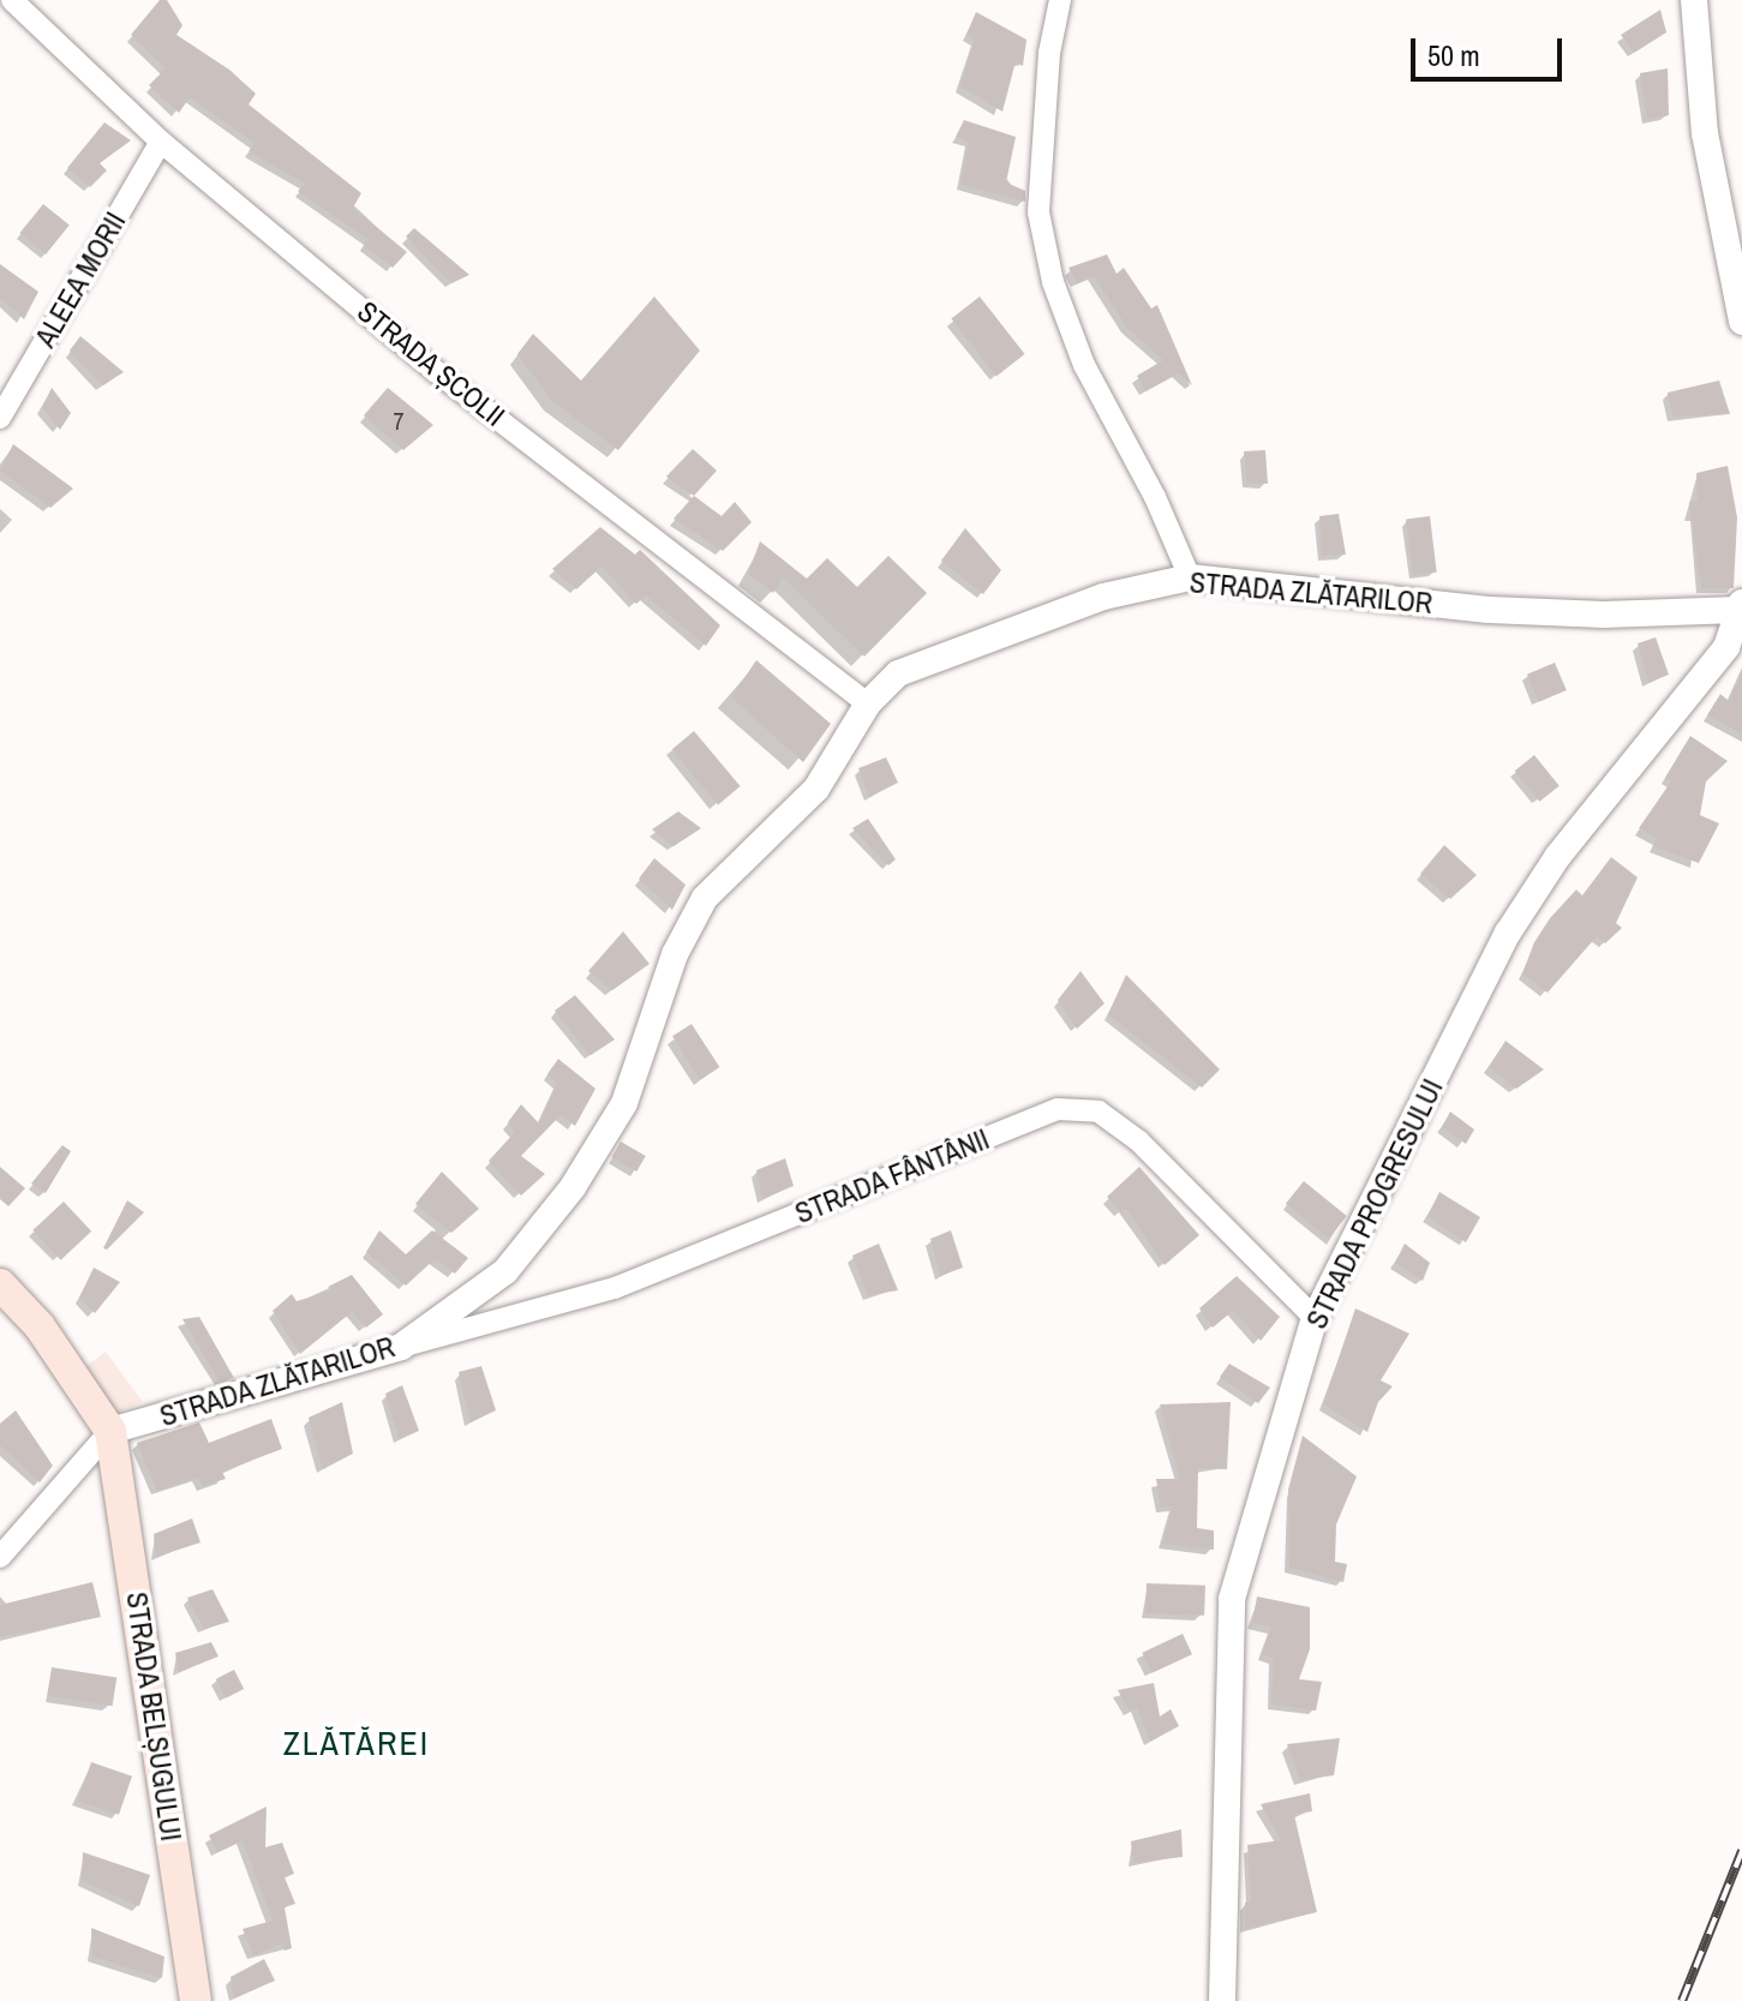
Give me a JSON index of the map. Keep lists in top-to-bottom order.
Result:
{
  "streets": {
    "main road": ["STRADA BELȘUGULUI"],
    "street": [
      "ALEEA MORII",
      "STRADA ȘCOLII",
      "STRADA ZLĂTARILOR",
      "STRADA FÂNTÂNII",
      "STRADA PROGRESULUI"
    ]
  },
  "crossings": [
    ["ALEEA MORII", "STRADA ȘCOLII"],
    ["STRADA ȘCOLII", "STRADA ZLĂTARILOR"],
    ["STRADA ZLĂTARILOR", "STRADA FÂNTÂNII"],
    ["STRADA ZLĂTARILOR", "STRADA PROGRESULUI"],
    ["STRADA ZLĂTARILOR", "STRADA BELȘUGULUI"],
    ["STRADA FÂNTÂNII", "STRADA PROGRESULUI"]
  ],
  "districts": ["ZLĂTĂREI"],
  "house_numbers": ["7"],
  "scale_bar": "50 m"
}
